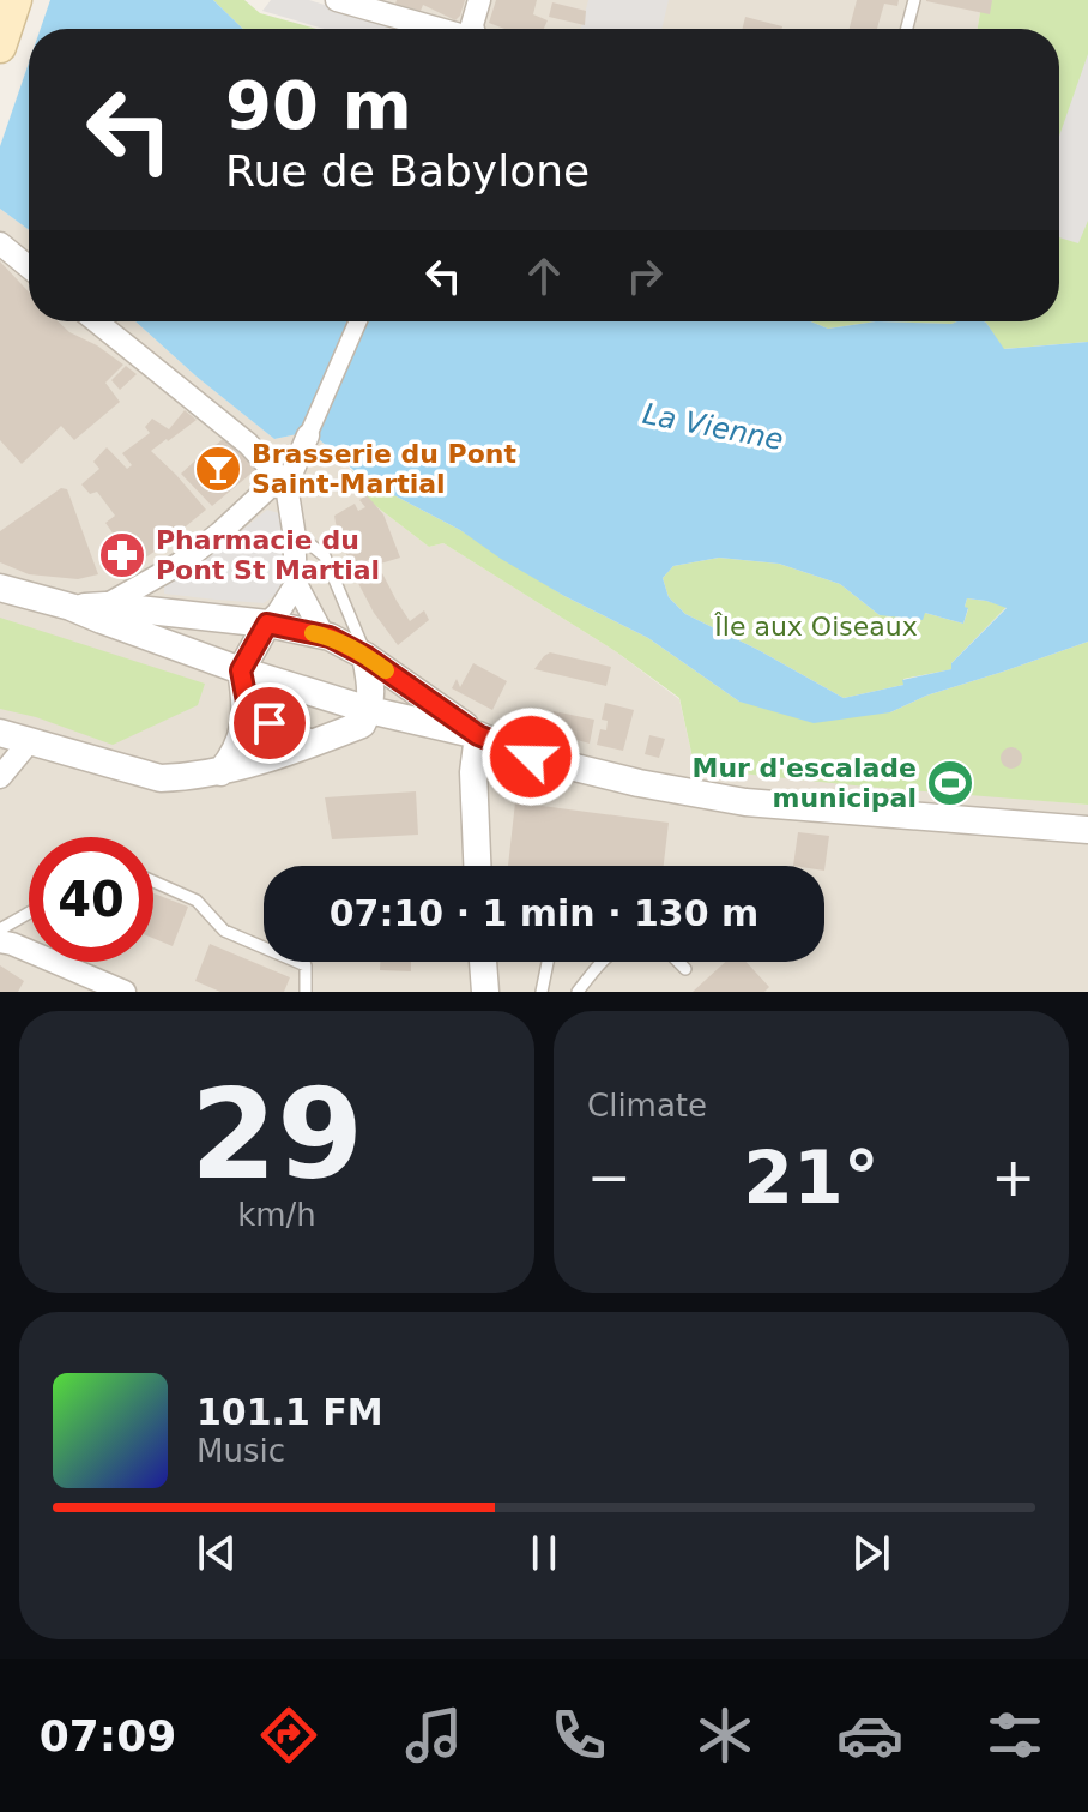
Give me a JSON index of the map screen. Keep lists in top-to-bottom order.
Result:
{
  "water": ["La Vienne"],
  "parks": ["Île aux Oiseaux"],
  "places": {
    "bar": ["Brasserie du Pont Saint-Martial"],
    "pharmacy": ["Pharmacie du Pont St Martial"],
    "sports": ["Mur d'escalade municipal"]
  },
  "page": {
    "turn": ["90 m", "Rue de Babylone"],
    "limit": "40",
    "trip": "07:10 · 1 min · 130 m",
    "tile": [
      ["29", "km/h"],
      "Climate"
    ],
    "heat": ["−", "21°", "+"],
    "song": ["101.1 FM", "Music"],
    "tabs": "07:09"
  }
}
